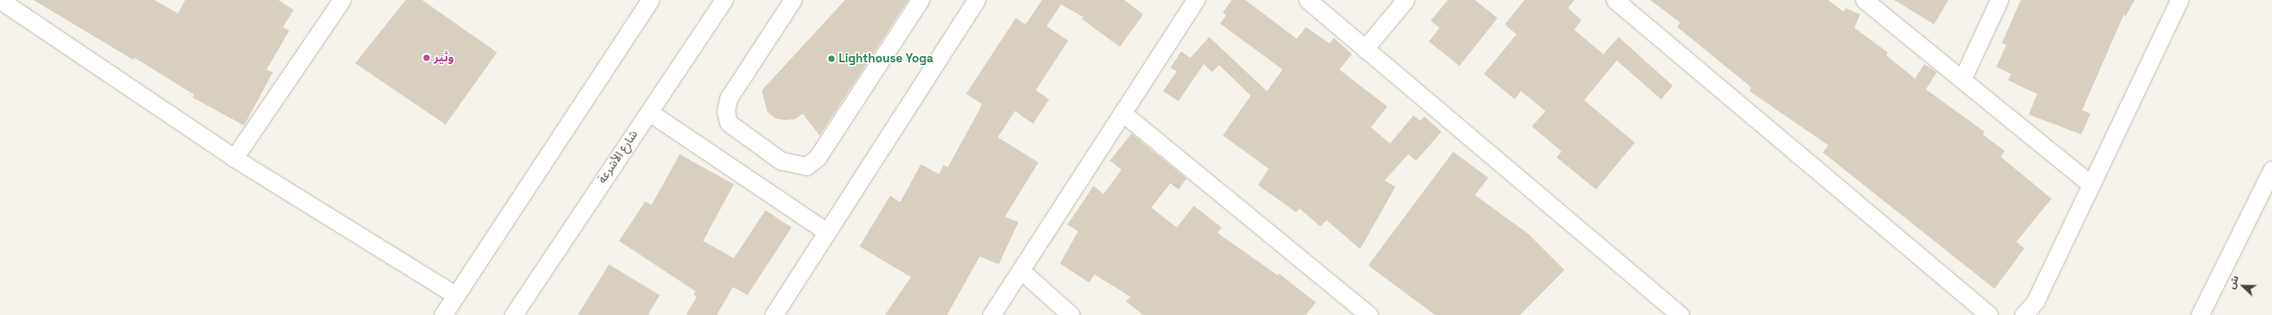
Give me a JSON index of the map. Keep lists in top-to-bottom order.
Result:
{
  "streets": {
    "street": ["شارع الأشرعة"]
  },
  "places": ["وثير", "Lighthouse Yoga"],
  "north": "left"
}
